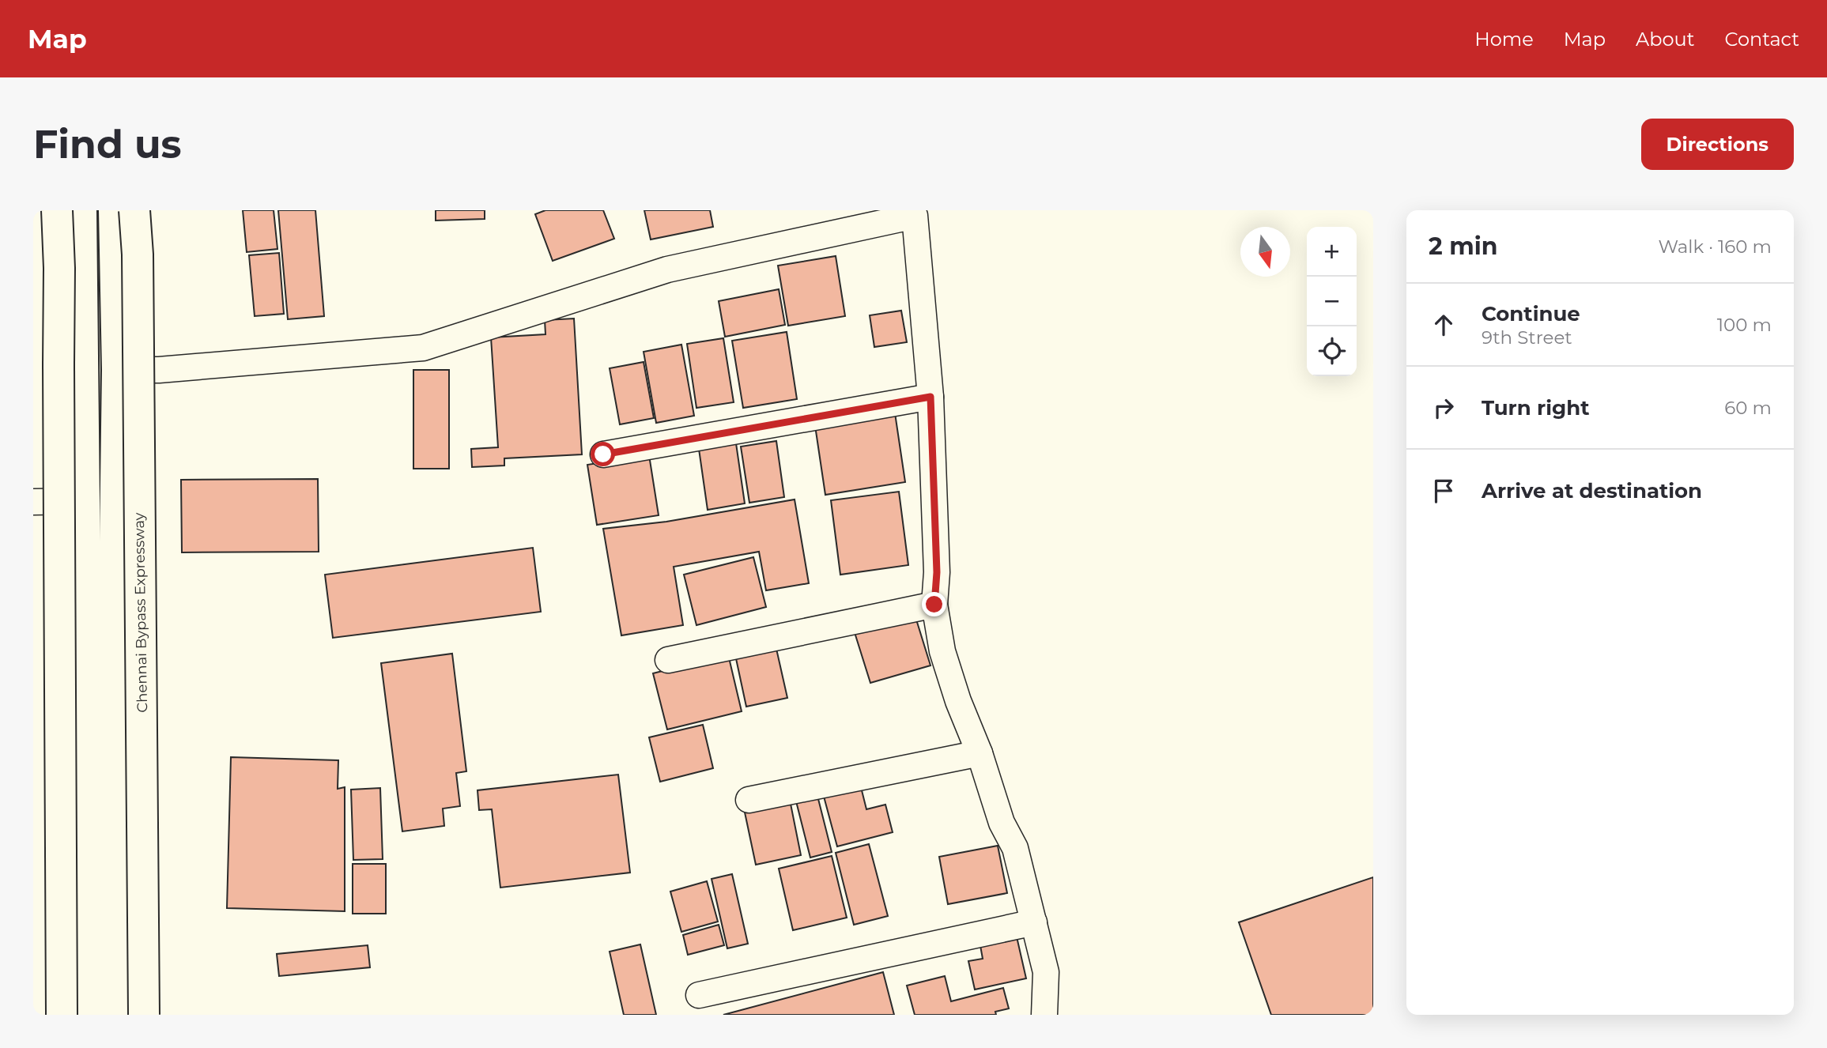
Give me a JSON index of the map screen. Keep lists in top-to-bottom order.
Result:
{
  "streets": {
    "main road": ["Chennai Bypass Expressway"]
  },
  "north": "bottom",
  "page": {
    "header": "Map",
    "nav": [
      "Home",
      "Map",
      "About",
      "Contact"
    ],
    "buttons": "Directions",
    "title": "Find us",
    "heading": ["2 min", "Walk · 160 m"],
    "map_buttons": ["+", "−"],
    "list": [
      ["Continue", "9th Street", "100 m"],
      ["Turn right", "60 m"],
      "Arrive at destination"
    ]
  }
}
